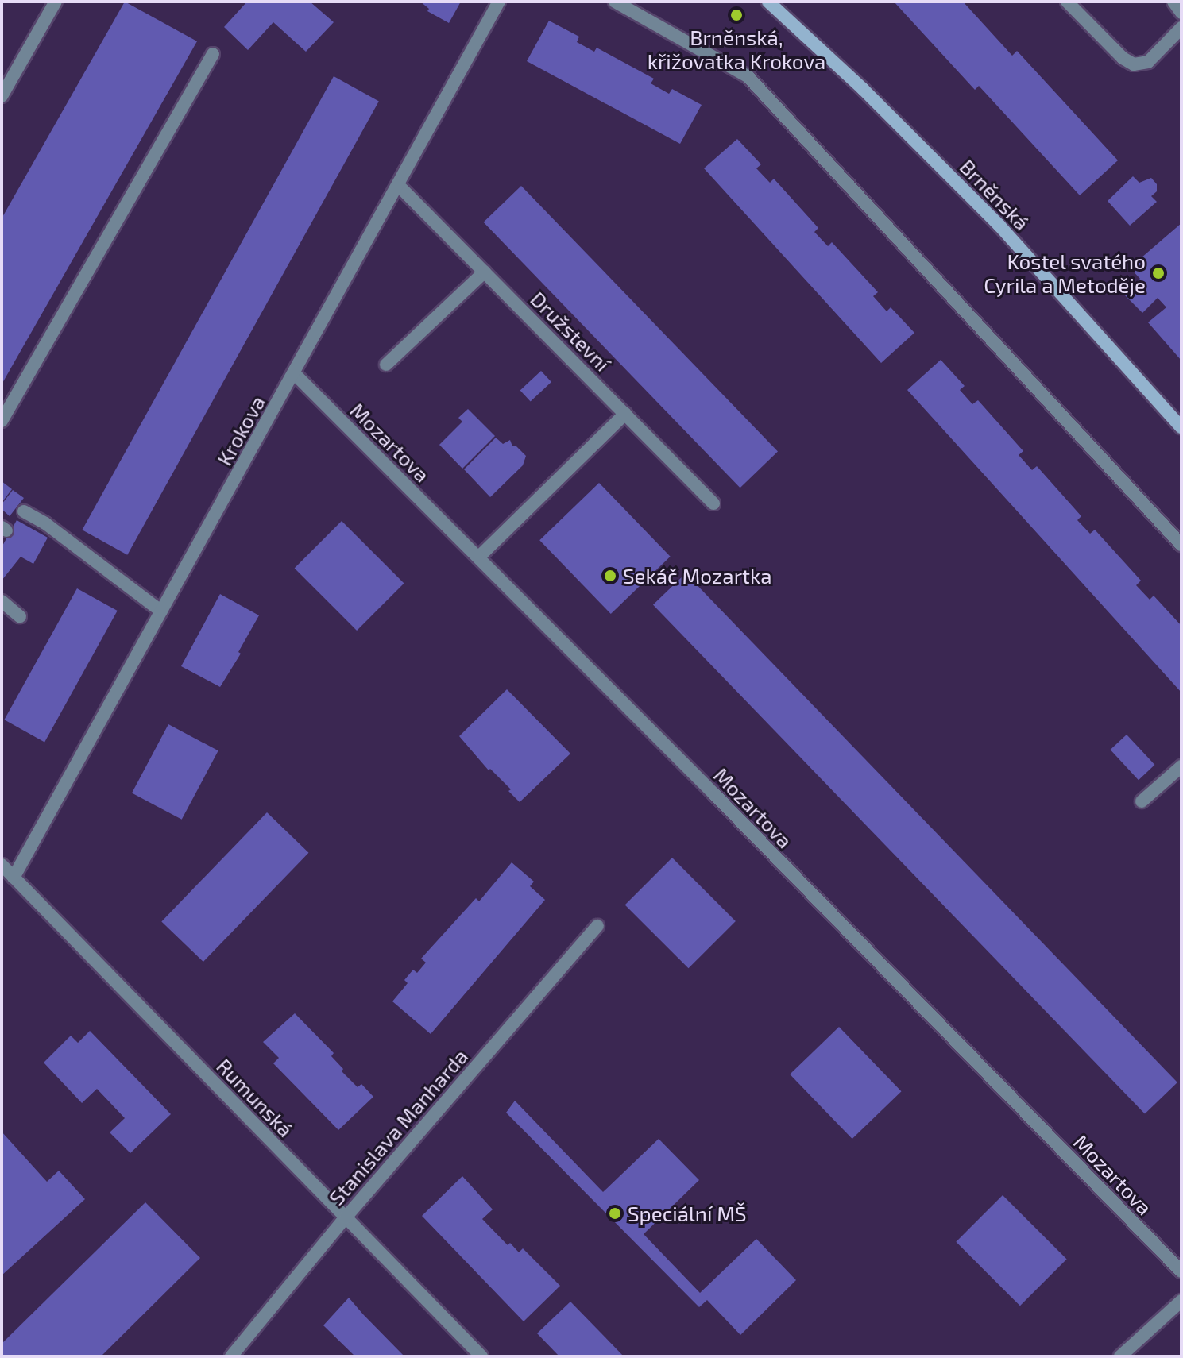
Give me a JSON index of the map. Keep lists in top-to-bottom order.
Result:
{
  "streets": {
    "main road": ["Brněnská"],
    "street": [
      "Družstevní",
      "Krokova",
      "Mozartova",
      "Rumunská",
      "Stanislava Manharda"
    ]
  },
  "crossings": [
    ["Družstevní", "Krokova"],
    ["Krokova", "Mozartova"],
    ["Krokova", "Rumunská"],
    ["Rumunská", "Stanislava Manharda"]
  ],
  "places": [
    "Brněnská, křižovatka Krokova",
    "Kostel svatého Cyrila a Metoděje",
    "Sekáč Mozartka",
    "Speciální MŠ"
  ]
}
